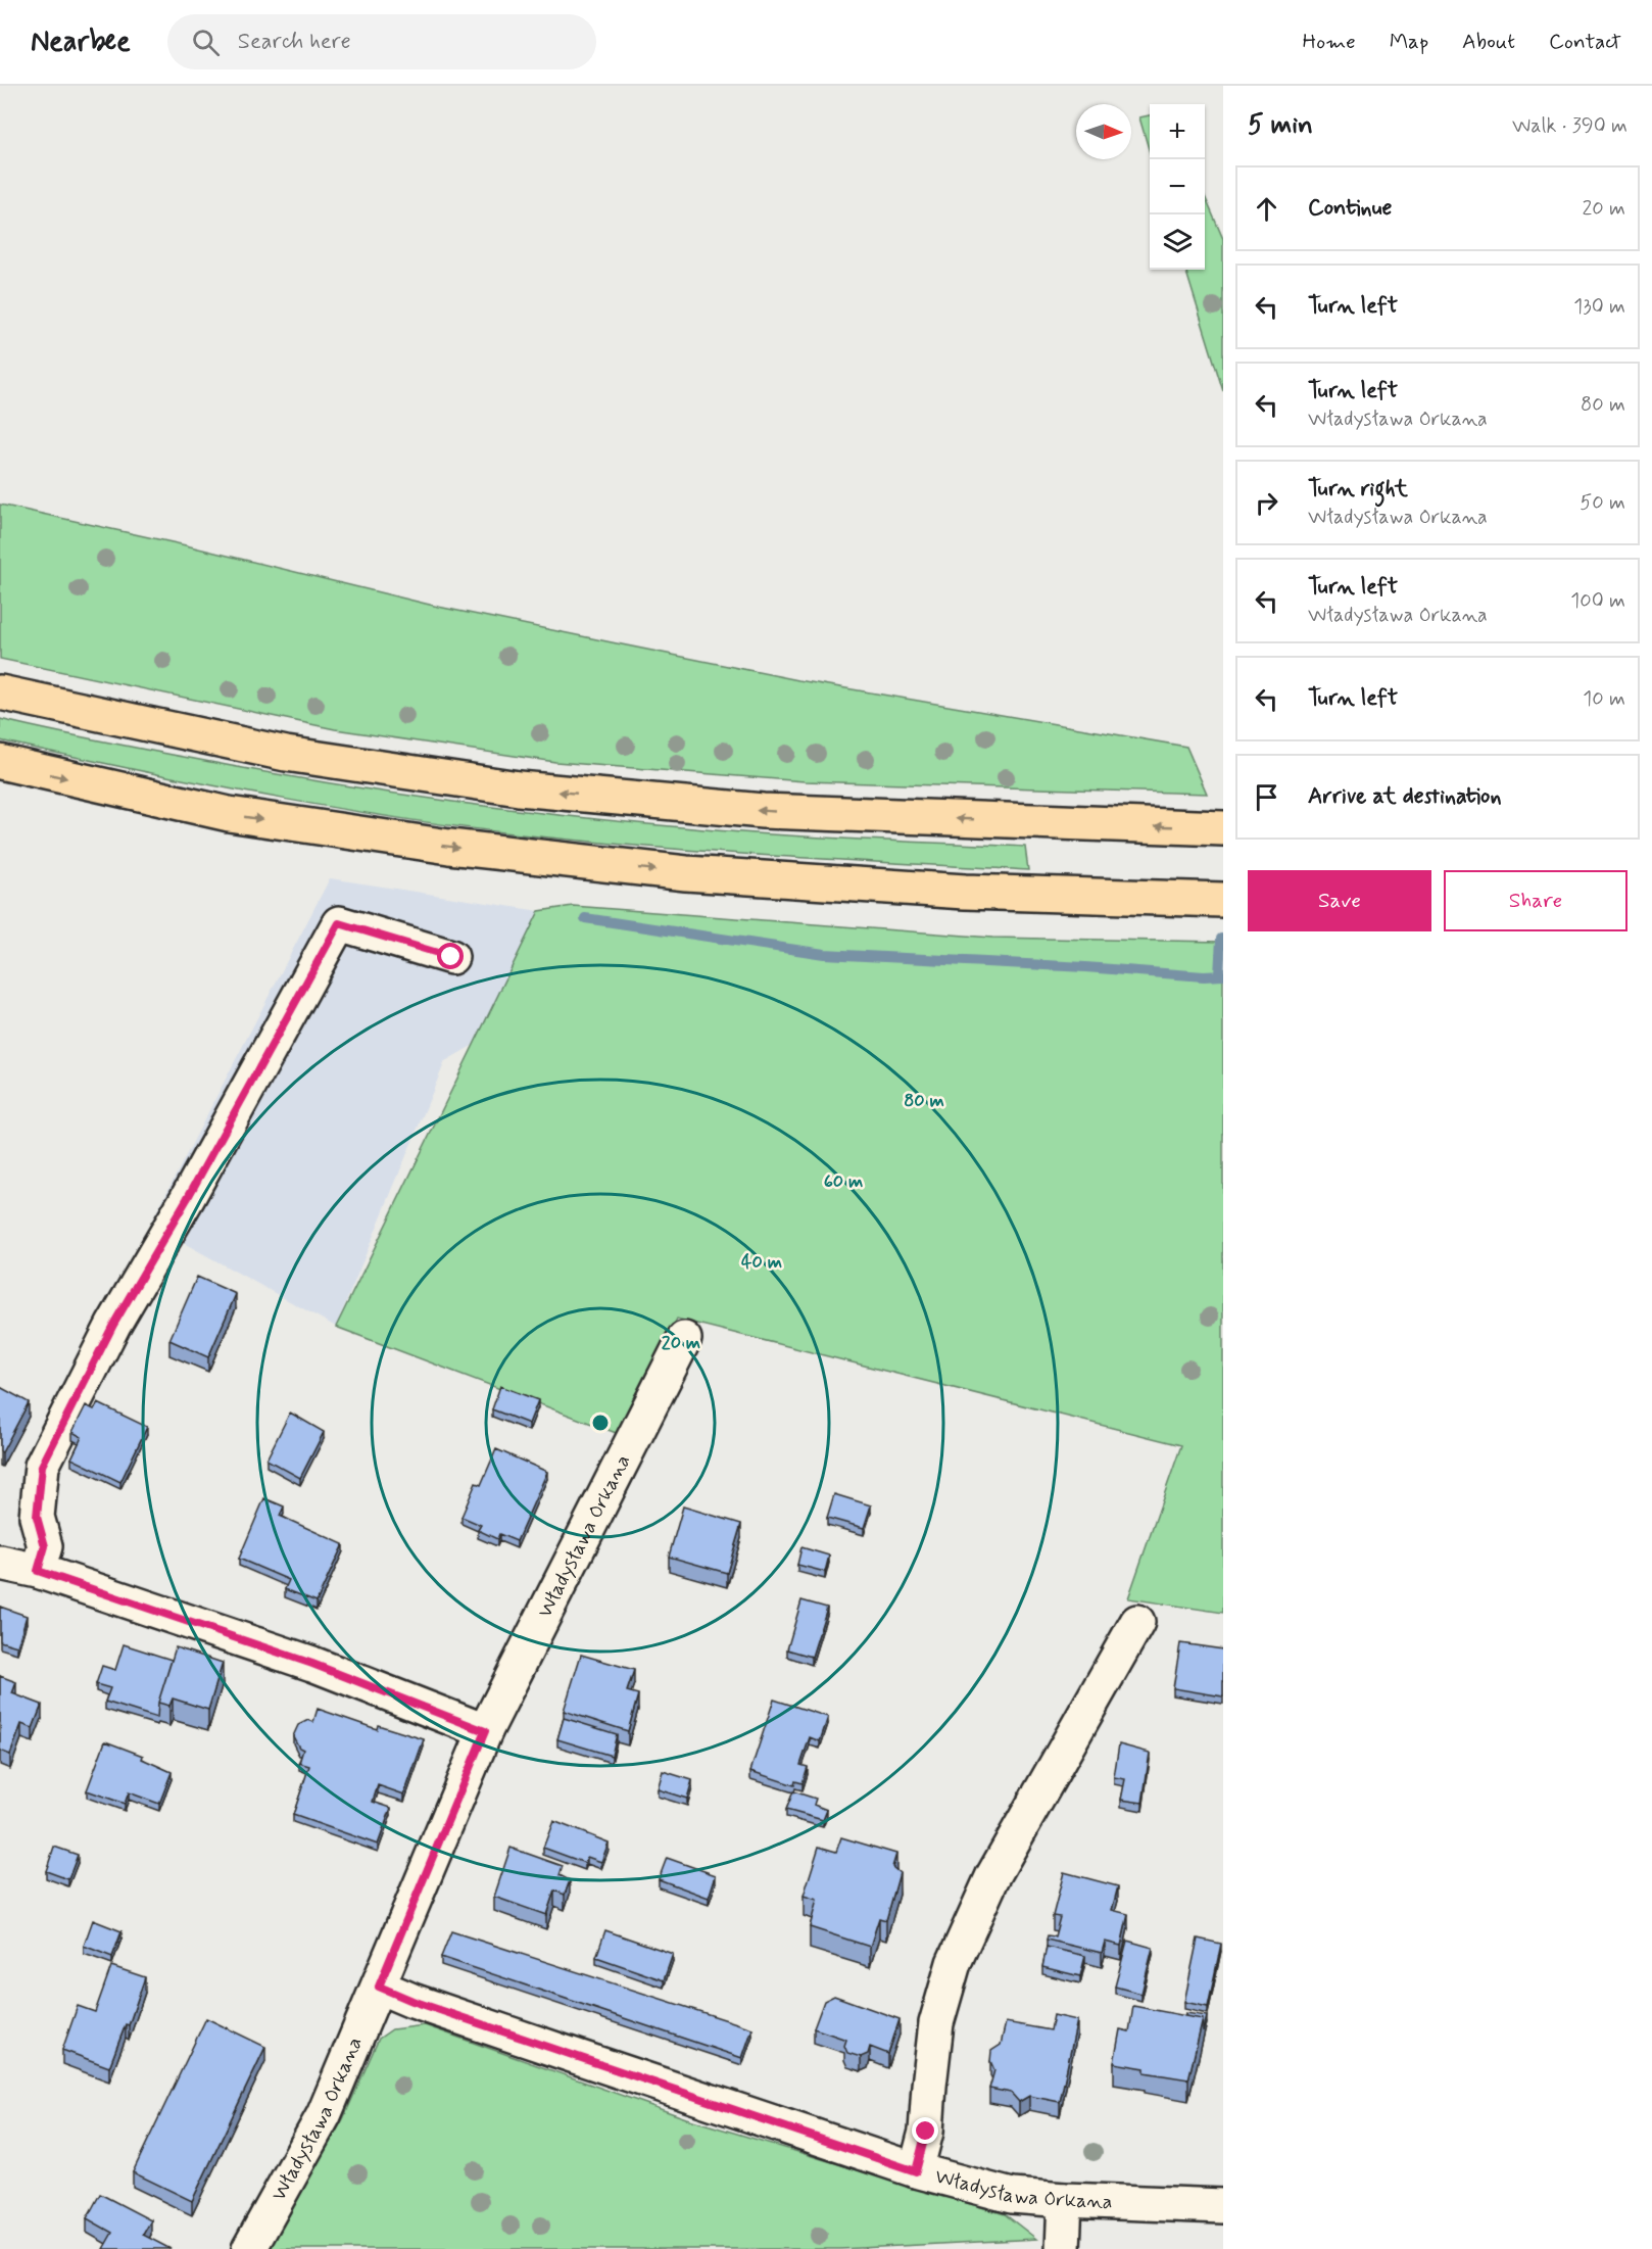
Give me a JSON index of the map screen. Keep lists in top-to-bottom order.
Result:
{
  "streets": {
    "street": ["Władysława Orkana"]
  },
  "north": "right",
  "page": {
    "header": "Nearbee",
    "search": "Search here",
    "nav": [
      "Home",
      "Map",
      "About",
      "Contact"
    ],
    "heading": ["5 min", "Walk · 390 m"],
    "map_buttons": ["+", "−"],
    "list": [
      ["Continue", "20 m"],
      ["Turn left", "130 m"],
      ["Turn left", "Władysława Orkana", "80 m"],
      ["Turn right", "Władysława Orkana", "50 m"],
      ["Turn left", "Władysława Orkana", "100 m"],
      ["Turn left", "10 m"],
      "Arrive at destination"
    ],
    "buttons": ["Save", "Share"]
  },
  "rings": [
    "80 m",
    "60 m",
    "40 m",
    "20 m"
  ]
}
